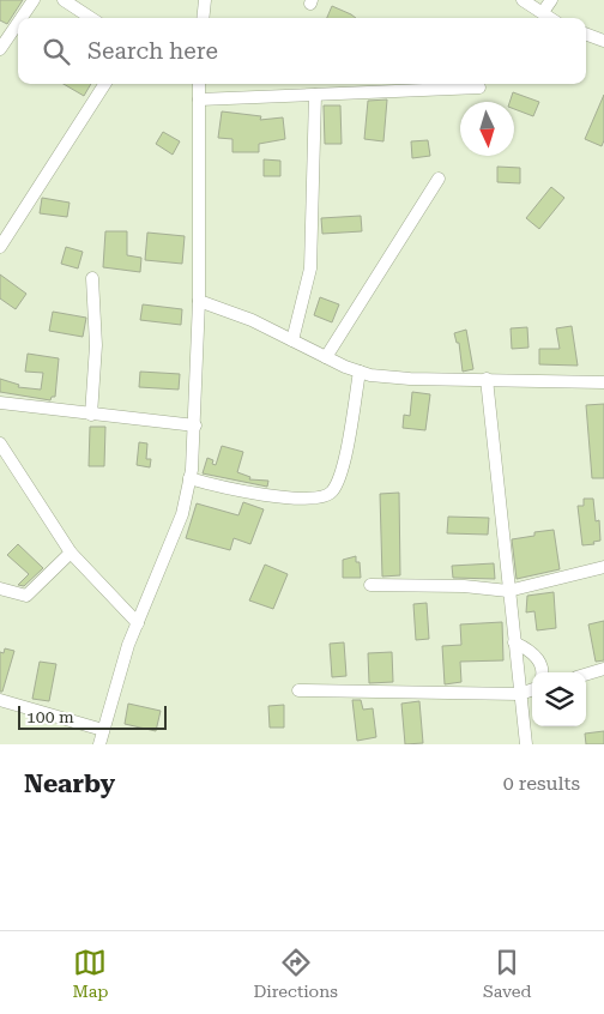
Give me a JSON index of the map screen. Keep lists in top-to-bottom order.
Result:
{
  "scale_bar": "100 m",
  "north": "bottom",
  "page": {
    "search": "Search here",
    "scale": "100 m",
    "heading": ["Nearby", "0 results"],
    "nav": ["Map", "Directions", "Saved"]
  }
}
